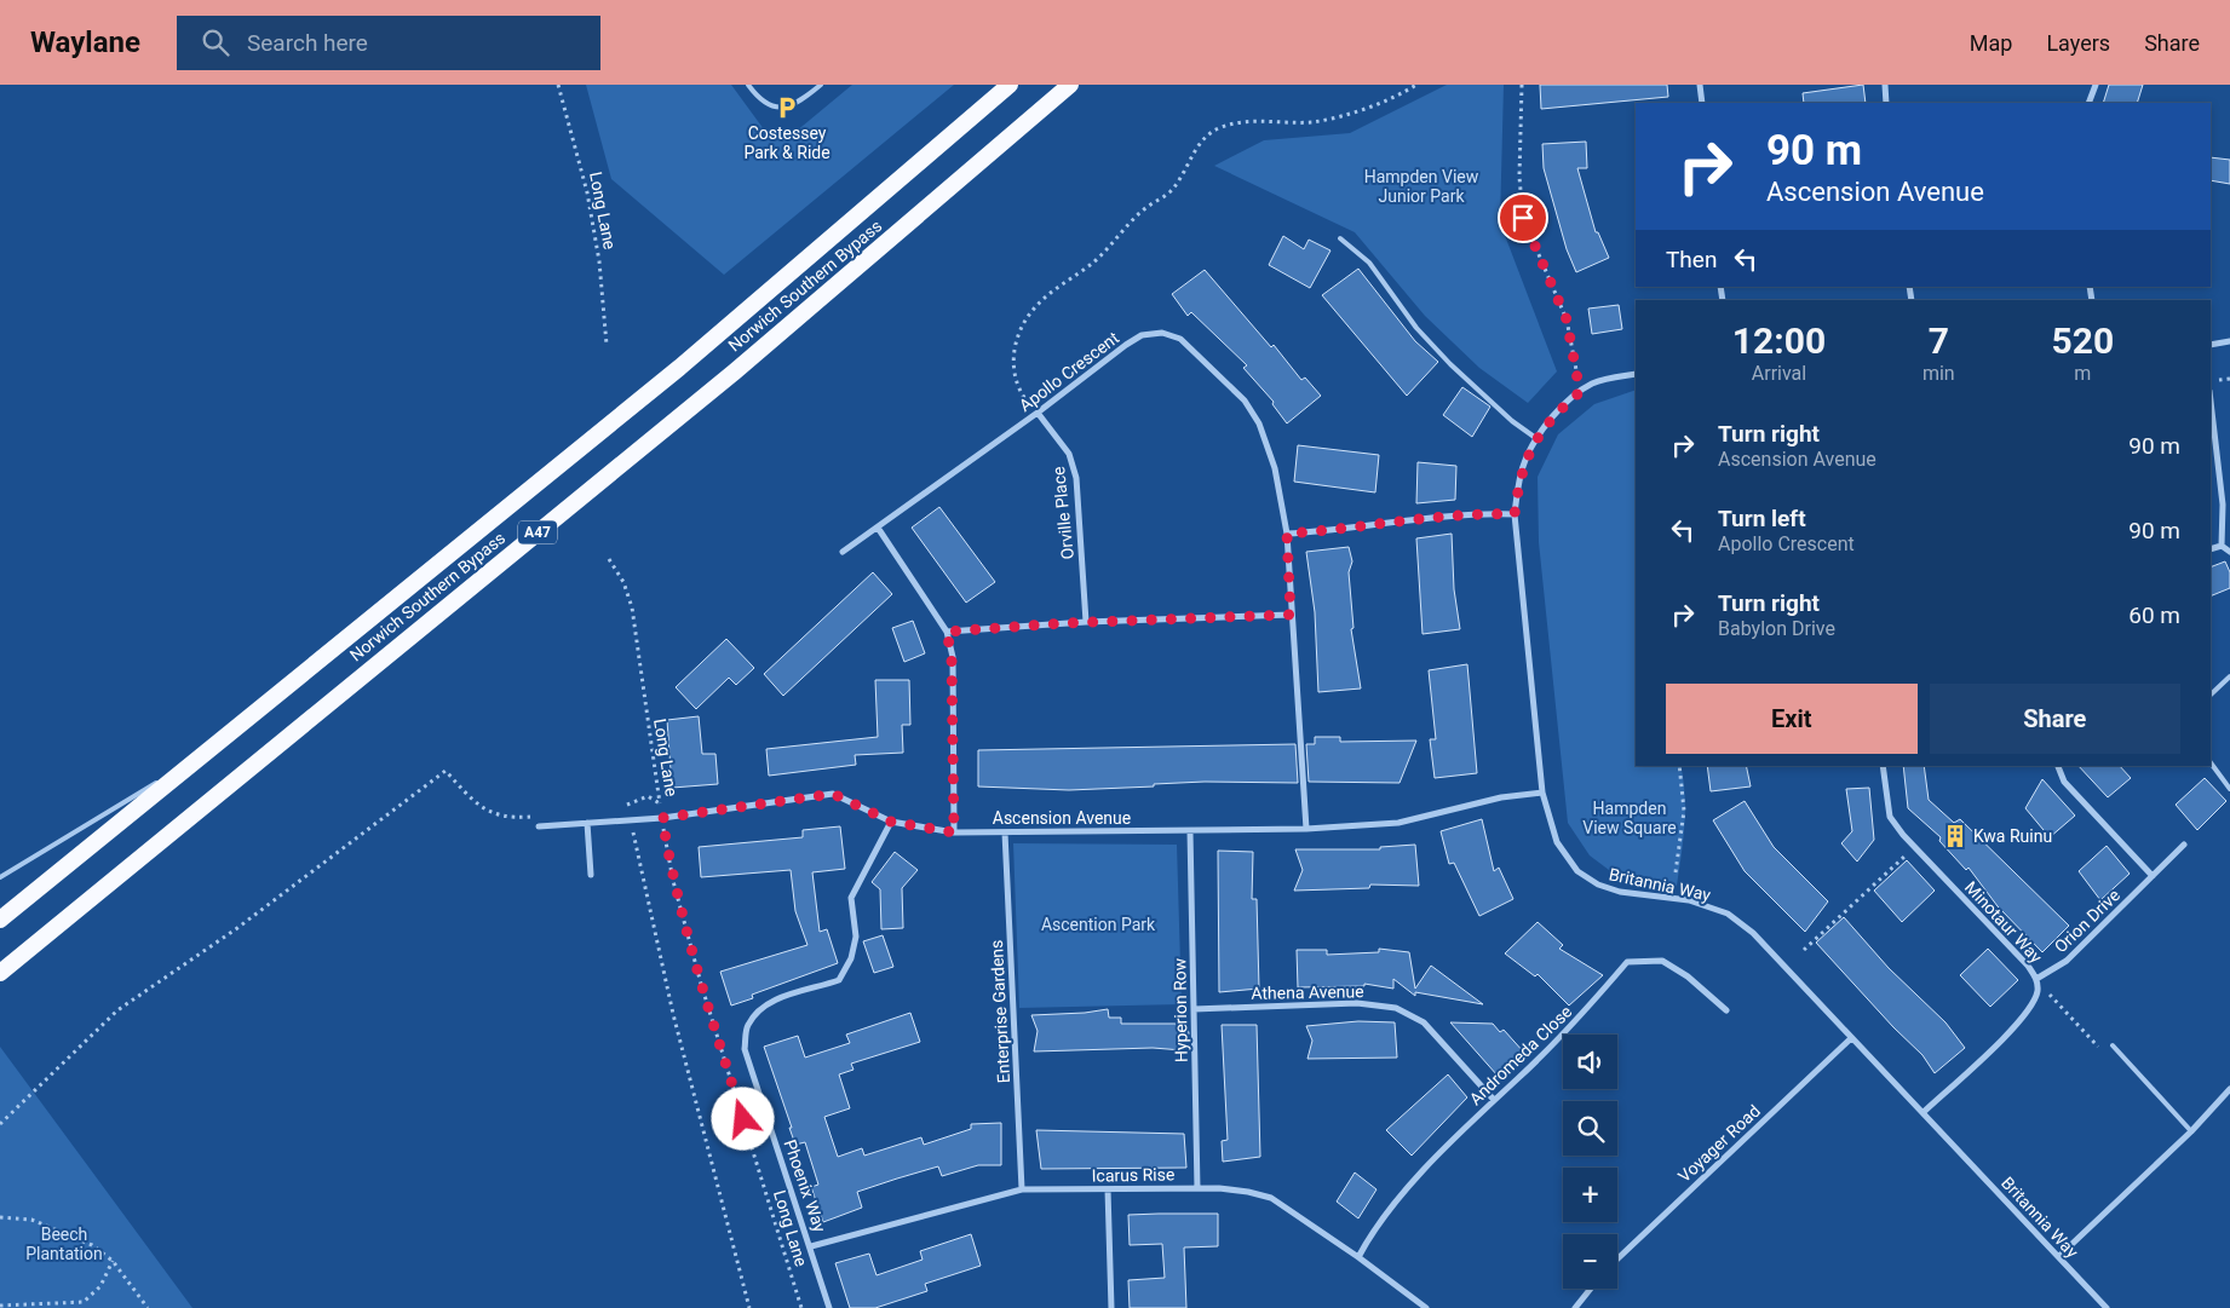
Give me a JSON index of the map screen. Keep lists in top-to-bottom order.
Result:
{
  "streets": {
    "highway": ["Norwich Southern Bypass", "A47"],
    "street": [
      "Apollo Crescent",
      "Orville Place",
      "Ascension Avenue",
      "Britannia Way",
      "Orion Drive",
      "Minotaur Way",
      "Athena Avenue",
      "Hyperion Row",
      "Enterprise Gardens",
      "Andromeda Close",
      "Voyager Road",
      "Icarus Rise",
      "Phoenix Way"
    ],
    "path": ["Long Lane"]
  },
  "crossings": [
    ["Long Lane", "Ascension Avenue"],
    ["Apollo Crescent", "Orville Place"],
    ["Apollo Crescent", "Ascension Avenue"],
    ["Ascension Avenue", "Britannia Way"],
    ["Ascension Avenue", "Hyperion Row"],
    ["Ascension Avenue", "Enterprise Gardens"],
    ["Ascension Avenue", "Phoenix Way"],
    ["Britannia Way", "Minotaur Way"],
    ["Britannia Way", "Voyager Road"],
    ["Orion Drive", "Minotaur Way"],
    ["Athena Avenue", "Hyperion Row"],
    ["Athena Avenue", "Andromeda Close"],
    ["Hyperion Row", "Icarus Rise"],
    ["Enterprise Gardens", "Icarus Rise"],
    ["Andromeda Close", "Icarus Rise"],
    ["Icarus Rise", "Phoenix Way"]
  ],
  "parks": [
    "Hampden View Junior Park",
    "Hampden View Square",
    "Ascention Park",
    "Beech Plantation"
  ],
  "places": {
    "parking": ["Costessey Park & Ride"],
    "building": ["Kwa Ruinu"]
  },
  "page": {
    "header": "Waylane",
    "search": "Search here",
    "nav": ["Map", "Layers", "Share"],
    "turn": ["90 m", "Ascension Avenue"],
    "then": "Then",
    "eta": [
      "12:00",
      "Arrival",
      "7",
      "min",
      "520",
      "m"
    ],
    "list": [
      {
        "name": "Turn right",
        "note": "Ascension Avenue",
        "value": "90 m"
      },
      {
        "name": "Turn left",
        "note": "Apollo Crescent",
        "value": "90 m"
      },
      {
        "name": "Turn right",
        "note": "Babylon Drive",
        "value": "60 m"
      }
    ],
    "buttons": ["Exit", "Share"],
    "map_buttons": ["+", "−"]
  }
}
